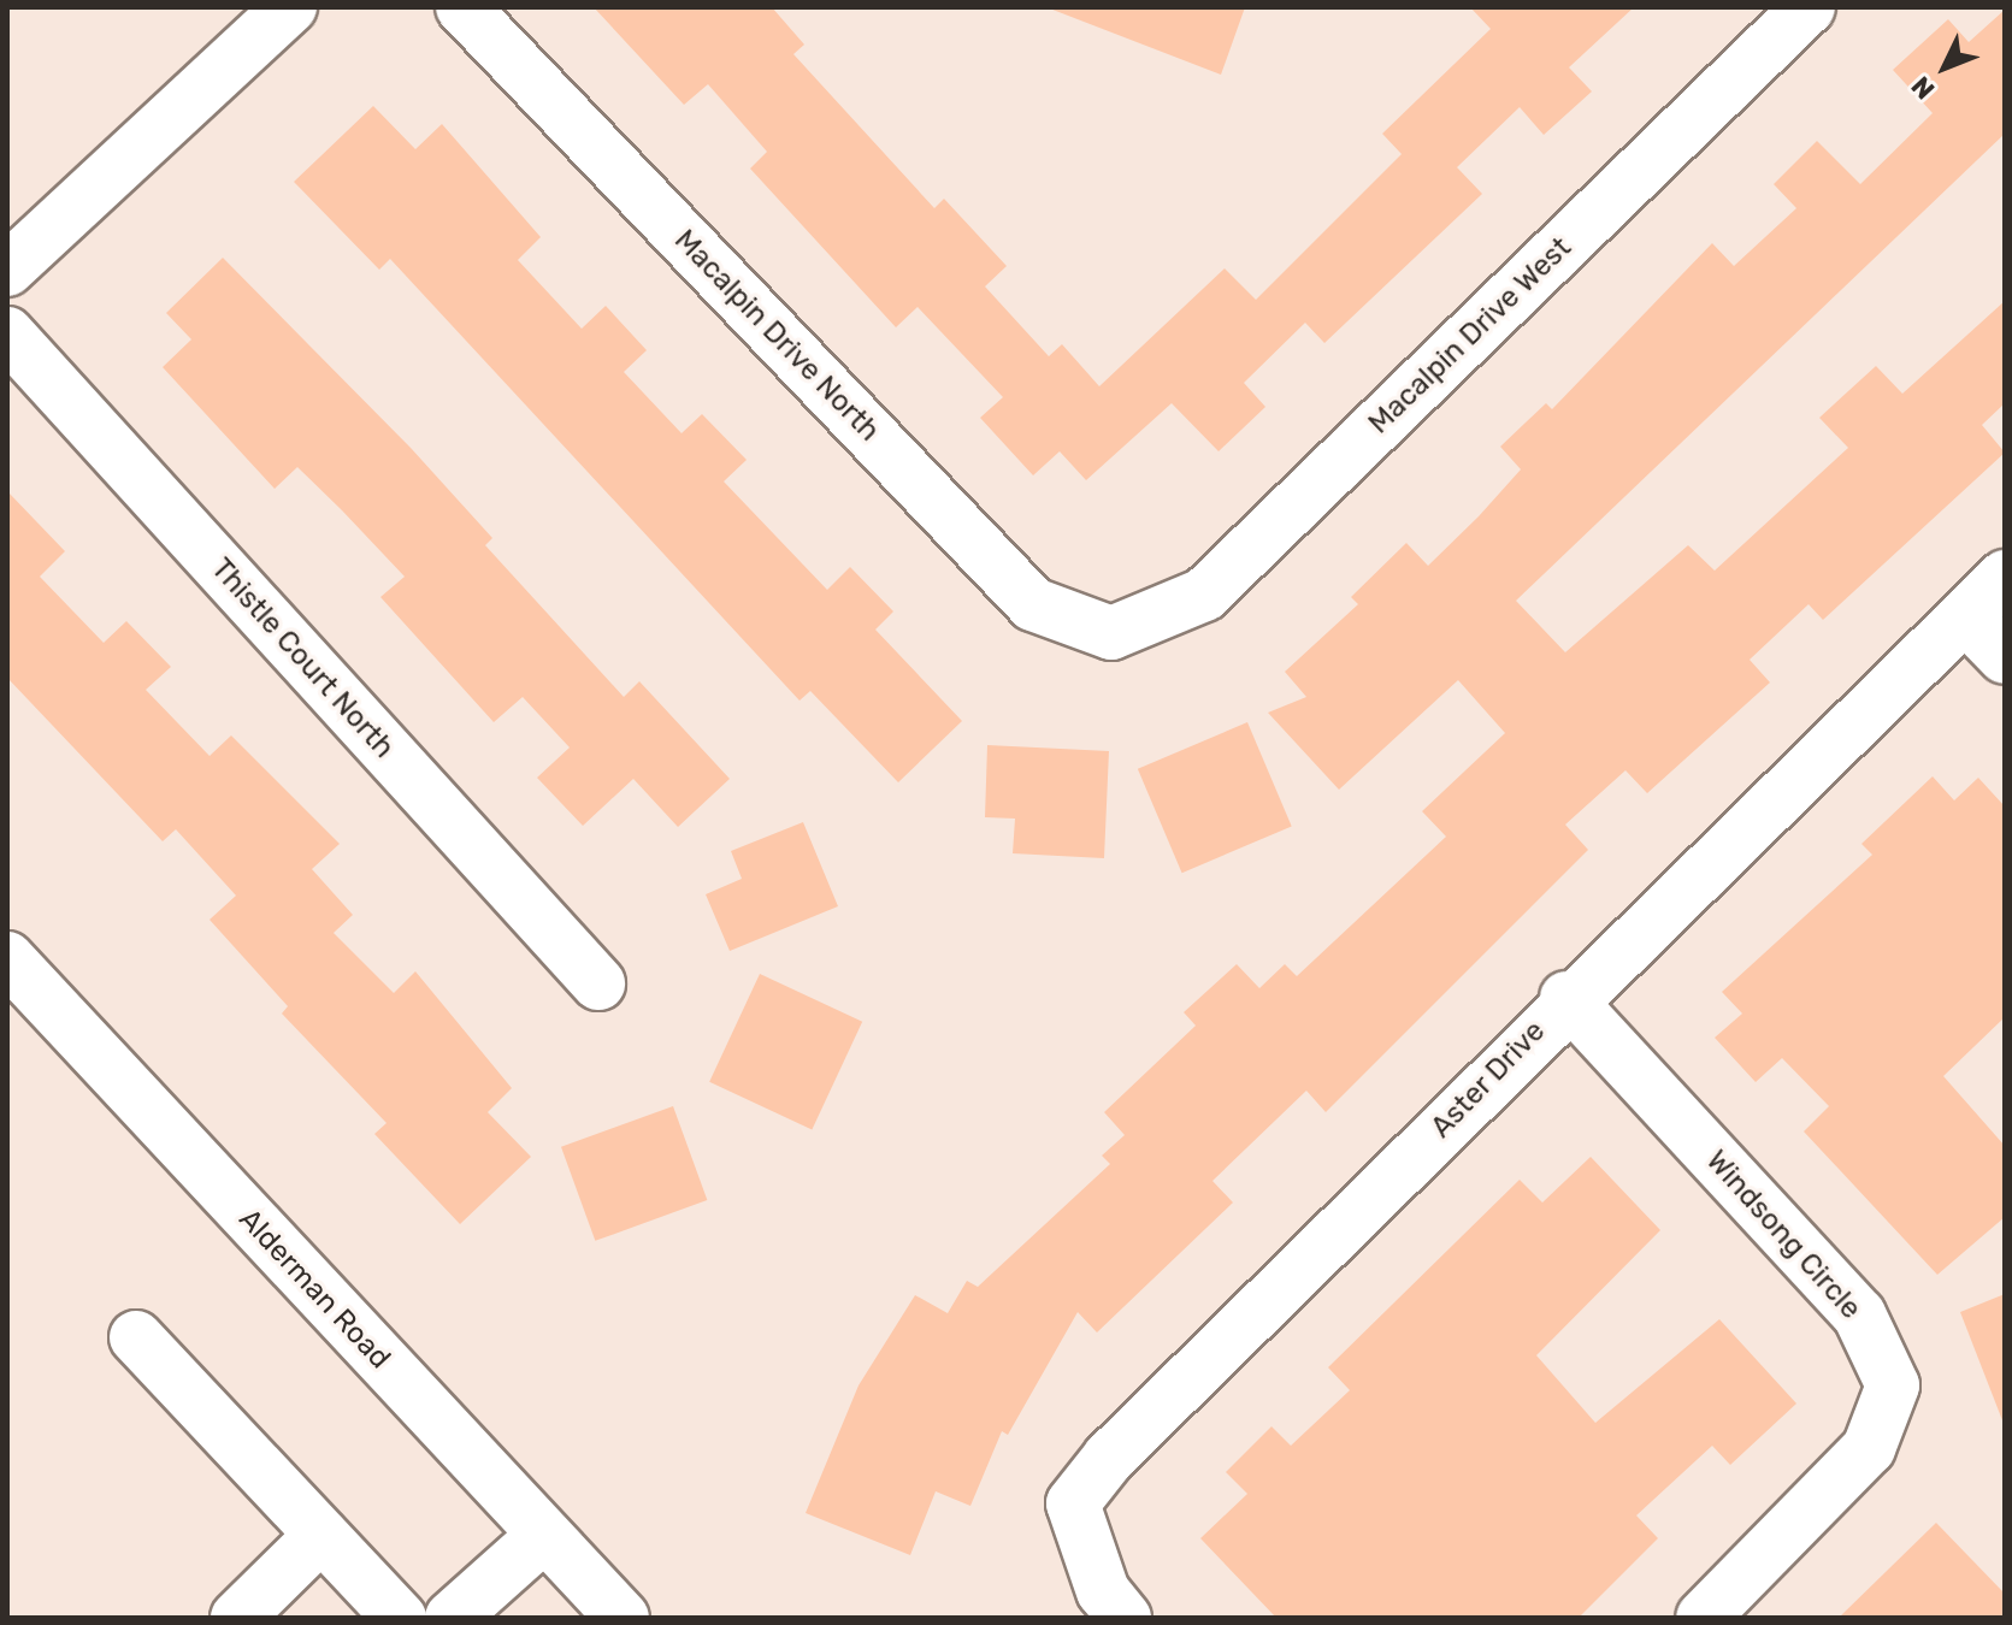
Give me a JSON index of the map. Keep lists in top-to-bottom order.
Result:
{
  "streets": {
    "street": [
      "Macalpin Drive North",
      "Macalpin Drive West",
      "Thistle Court North",
      "Aster Drive",
      "Windsong Circle",
      "Alderman Road"
    ]
  },
  "crossings": [
    ["Macalpin Drive North", "Macalpin Drive West"],
    ["Aster Drive", "Windsong Circle"]
  ],
  "north": "bottom left"
}
